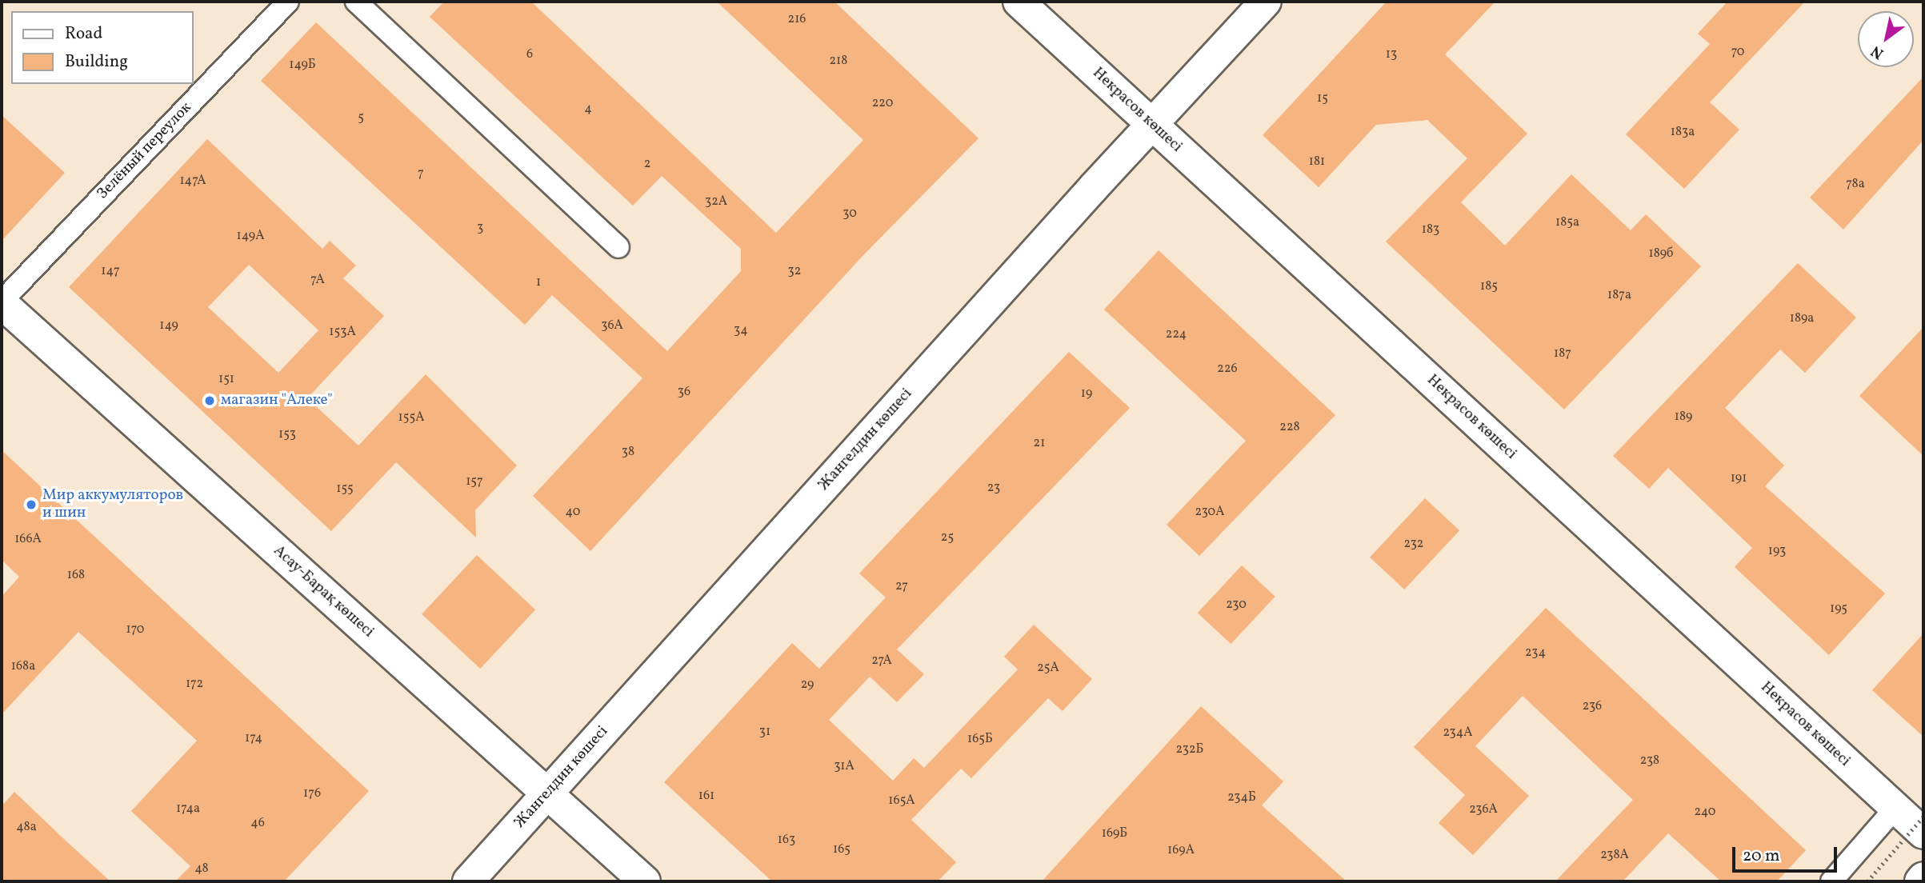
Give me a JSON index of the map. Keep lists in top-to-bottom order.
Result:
{
  "streets": {
    "street": ["Некрасов көшесі", "Жангелдин көшесі", "Асау-Барақ көшесі"],
    "lane": ["Зелёный переулок"]
  },
  "crossings": [
    ["Некрасов көшесі", "Жангелдин көшесі"],
    ["Зелёный переулок", "Асау-Барақ көшесі"],
    ["Жангелдин көшесі", "Асау-Барақ көшесі"]
  ],
  "places": ["магазин \"Алеке\"", "Мир аккумуляторов и шин"],
  "house_numbers": [
    "216",
    "70",
    "6",
    "13",
    "218",
    "149Б",
    "15",
    "220",
    "4",
    "5",
    "183а",
    "181",
    "2",
    "7",
    "147А",
    "78а",
    "32А",
    "30",
    "185а",
    "3",
    "183",
    "149А",
    "189б",
    "147",
    "32",
    "7А",
    "1",
    "185",
    "187а",
    "189а",
    "149",
    "36А",
    "34",
    "153А",
    "224",
    "187",
    "226",
    "151",
    "36",
    "19",
    "189",
    "155А",
    "228",
    "153",
    "21",
    "38",
    "191",
    "157",
    "23",
    "155",
    "40",
    "230А",
    "25",
    "166А",
    "232",
    "193",
    "168",
    "27",
    "230",
    "195",
    "170",
    "234",
    "27А",
    "168а",
    "25А",
    "172",
    "29",
    "236",
    "31",
    "234А",
    "174",
    "165Б",
    "232Б",
    "238",
    "31А",
    "176",
    "161",
    "234Б",
    "165А",
    "174а",
    "236А",
    "240",
    "46",
    "48а",
    "169Б",
    "163",
    "165",
    "169А",
    "238А",
    "48"
  ],
  "legend": ["Road", "Building"],
  "scale_bar": "20 m",
  "north": "bottom left"
}
